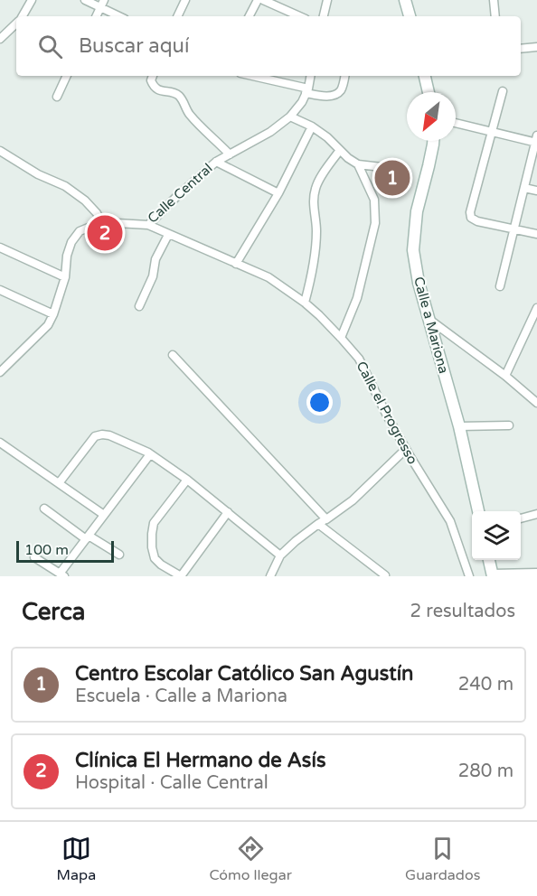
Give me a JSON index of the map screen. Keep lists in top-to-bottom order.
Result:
{
  "streets": {
    "main road": ["Calle a Mariona"],
    "street": ["Calle Central", "Calle el Progresso"]
  },
  "crossings": [
    ["Calle Central", "Calle el Progresso"]
  ],
  "scale_bar": "100 m",
  "north": "bottom left",
  "page": {
    "search": "Buscar aquí",
    "pins": ["1", "2"],
    "scale": "100 m",
    "heading": ["Cerca", "2 resultados"],
    "list": [
      {
        "mark": "1",
        "name": "Centro Escolar Católico San Agustín",
        "note": "Escuela · Calle a Mariona",
        "value": "240 m"
      },
      {
        "mark": "2",
        "name": "Clínica El Hermano de Asís",
        "note": "Hospital · Calle Central",
        "value": "280 m"
      }
    ],
    "nav": ["Mapa", "Cómo llegar", "Guardados"]
  }
}
